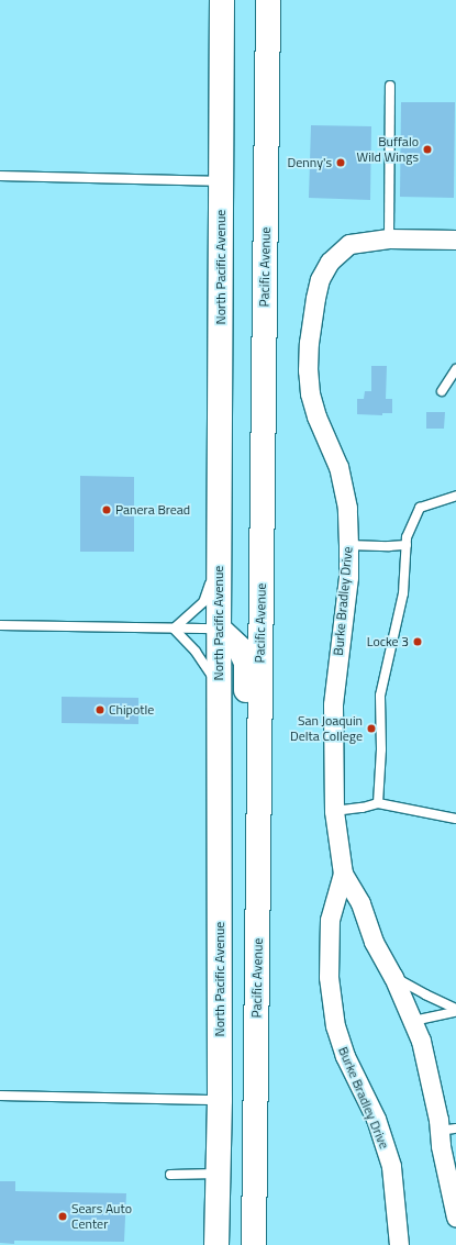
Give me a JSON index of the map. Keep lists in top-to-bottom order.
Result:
{
  "streets": {
    "main road": ["North Pacific Avenue", "Pacific Avenue"],
    "street": ["Burke Bradley Drive"]
  },
  "places": [
    "Buffalo Wild Wings",
    "Denny's",
    "Panera Bread",
    "Locke 3",
    "Chipotle",
    "San Joaquin Delta College",
    "Sears Auto Center"
  ]
}
